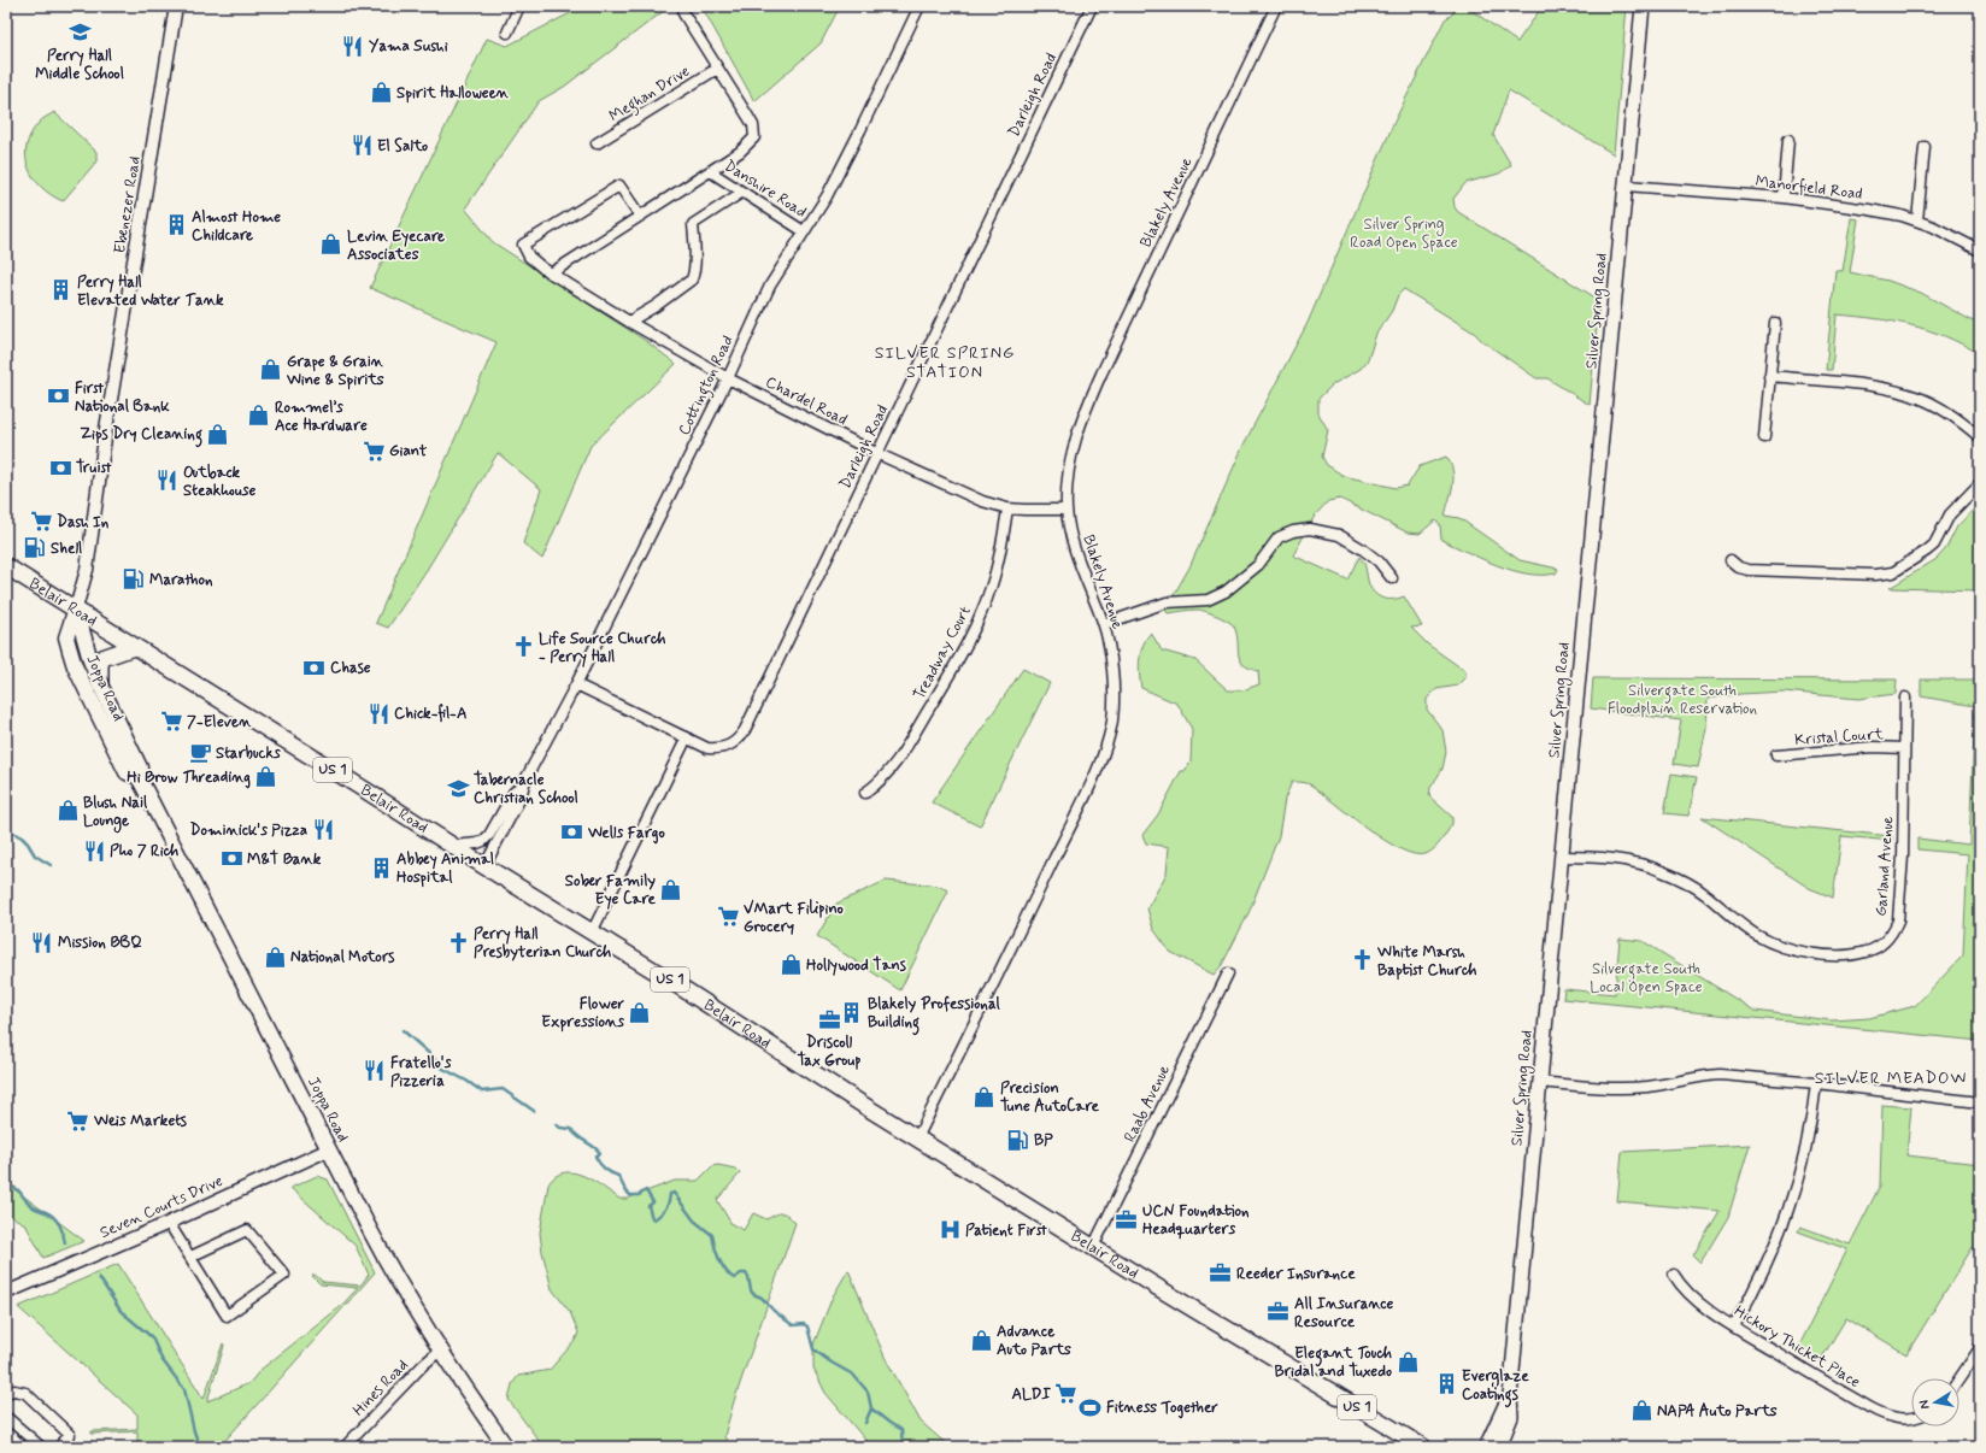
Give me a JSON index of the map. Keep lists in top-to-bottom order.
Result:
{
  "streets": {
    "highway": ["Belair Road", "US 1"],
    "main road": ["Silver Spring Road", "Joppa Road"],
    "street": [
      "Meghan Drive",
      "Darleigh Road",
      "Manorfield Road",
      "Danshire Road",
      "Blakely Avenue",
      "Ebenezer Road",
      "Cottington Road",
      "Chardel Road",
      "Treadway Court",
      "Kristal Court",
      "Garland Avenue",
      "Raab Avenue",
      "Seven Courts Drive",
      "Hickory Thicket Place",
      "Hines Road"
    ]
  },
  "crossings": [
    ["Darleigh Road", "Cottington Road"],
    ["Darleigh Road", "Chardel Road"],
    ["Manorfield Road", "Silver Spring Road"],
    ["Danshire Road", "Cottington Road"],
    ["Blakely Avenue", "Chardel Road"],
    ["Blakely Avenue", "Belair Road"],
    ["Ebenezer Road", "Belair Road"],
    ["Ebenezer Road", "Joppa Road"],
    ["Silver Spring Road", "Garland Avenue"],
    ["Cottington Road", "Chardel Road"],
    ["Cottington Road", "Belair Road"],
    ["Chardel Road", "Treadway Court"],
    ["Belair Road", "Joppa Road"],
    ["Belair Road", "Raab Avenue"],
    ["Joppa Road", "Seven Courts Drive"],
    ["Joppa Road", "Hines Road"],
    ["Kristal Court", "Garland Avenue"]
  ],
  "districts": ["SILVER SPRING STATION", "SILVER MEADOW"],
  "parks": ["Silver Spring Road Open Space", "Silvergate South Floodplain Reservation", "Silvergate South Local Open Space"],
  "places": {
    "school or university": ["Perry Hall Middle School", "Tabernacle Christian School"],
    "restaurant": [
      "Yama Sushi",
      "El Salto",
      "Outback Steakhouse",
      "Chick-fil-A",
      "Dominick's Pizza",
      "Pho 7 Rich",
      "Mission BBQ",
      "Fratello's Pizzeria"
    ],
    "shop": [
      "Spirit Halloween",
      "Levin Eyecare Associates",
      "Grape & Grain Wine & Spirits",
      "Rommel’s Ace Hardware",
      "Zips Dry Cleaning",
      "Hi Brow Threading",
      "Blush Nail Lounge",
      "Sober Family Eye Care",
      "National Motors",
      "Hollywood Tans",
      "Flower Expressions",
      "Precision Tune AutoCare",
      "Advance Auto Parts",
      "Elegant Touch Bridal and Tuxedo",
      "NAPA Auto Parts"
    ],
    "building": [
      "Almost Home Childcare",
      "Perry Hall Elevated Water Tank",
      "Abbey Animal Hospital",
      "Blakely Professional Building",
      "Everglaze Coatings"
    ],
    "bank": [
      "First National Bank",
      "Truist",
      "Chase",
      "Wells Fargo",
      "M&T Bank"
    ],
    "supermarket": [
      "Giant",
      "Dash In",
      "7-Eleven",
      "VMart Filipino Grocery",
      "Weis Markets",
      "ALDI"
    ],
    "fuel station": ["Shell", "Marathon", "BP"],
    "church": ["Life Source Church - Perry Hall", "Perry Hall Presbyterian Church", "White Marsh Baptist Church"],
    "cafe": ["Starbucks"],
    "office": [
      "Driscoll Tax Group",
      "UCN Foundation Headquarters",
      "Reeder Insurance",
      "All Insurance Resource"
    ],
    "hospital": ["Patient First"],
    "sports": ["Fitness Together"]
  },
  "north": "left"
}
